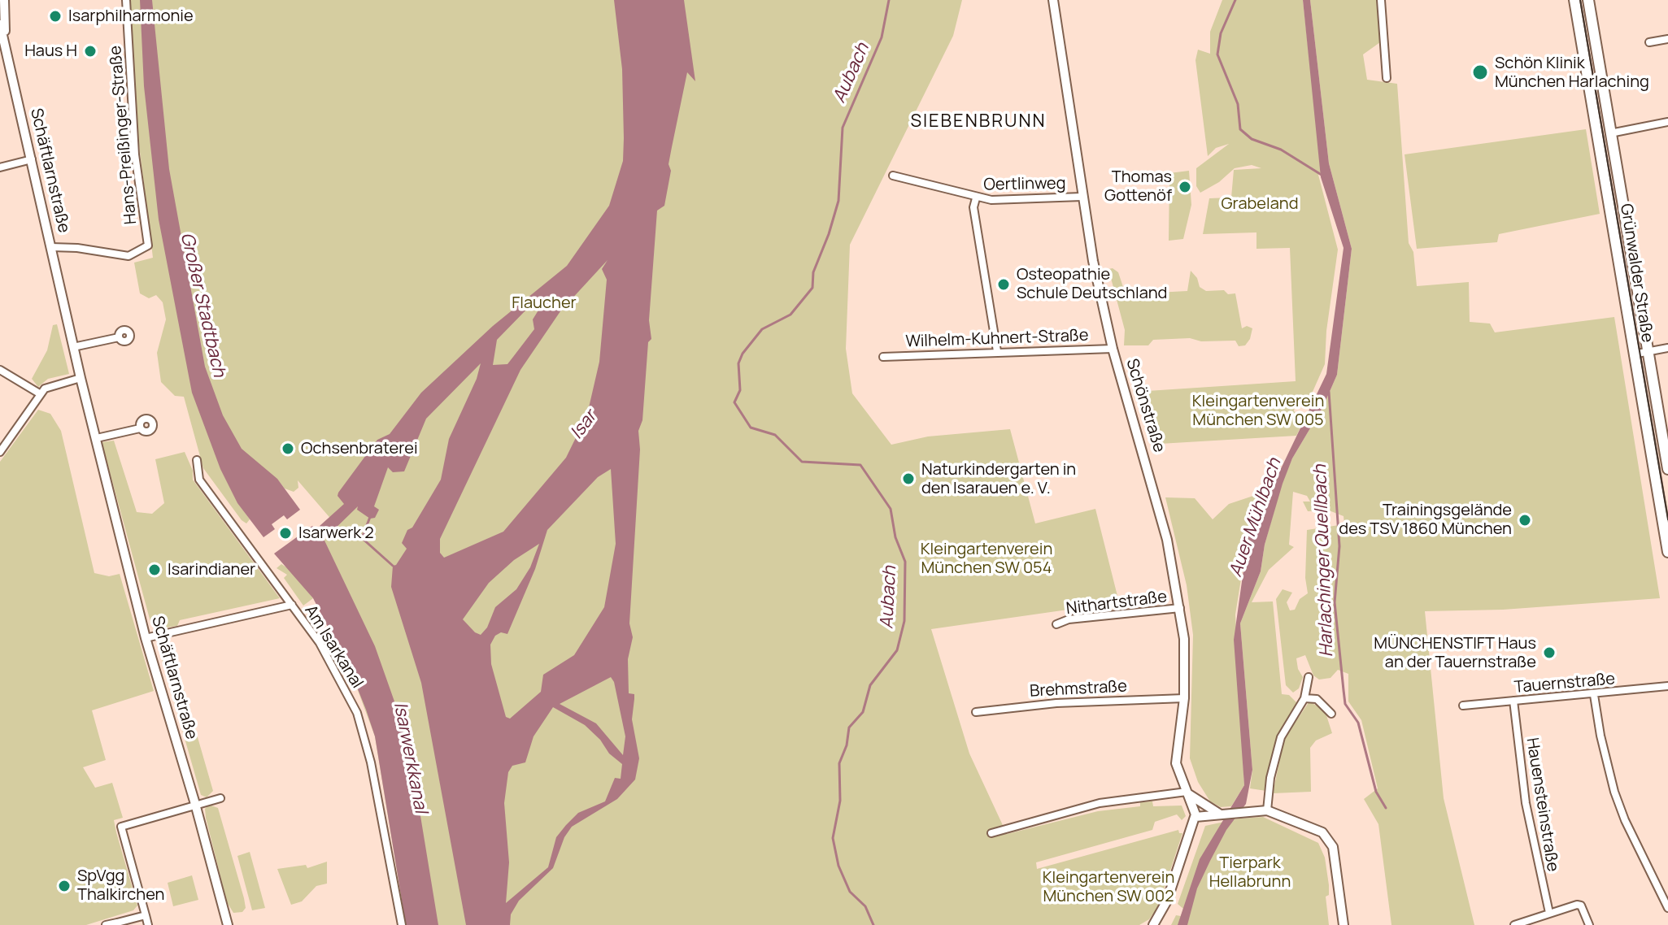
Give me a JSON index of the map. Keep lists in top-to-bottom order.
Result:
{
  "streets": {
    "main road": ["Grünwalder Straße"],
    "street": [
      "Hans-Preißinger-Straße",
      "Schäftlarnstraße",
      "Oertlinweg",
      "Wilhelm-Kuhnert-Straße",
      "Schönstraße",
      "Nithartstraße",
      "Am Isarkanal",
      "Tauernstraße",
      "Brehmstraße",
      "Hauensteinstraße"
    ]
  },
  "crossings": [
    ["Hans-Preißinger-Straße", "Schäftlarnstraße"],
    ["Schäftlarnstraße", "Am Isarkanal"],
    ["Oertlinweg", "Schönstraße"],
    ["Wilhelm-Kuhnert-Straße", "Schönstraße"],
    ["Schönstraße", "Nithartstraße"],
    ["Schönstraße", "Brehmstraße"],
    ["Tauernstraße", "Hauensteinstraße"]
  ],
  "districts": ["SIEBENBRUNN"],
  "water": [
    "Aubach",
    "Großer Stadtbach",
    "Isar",
    "Auer Mühlbach",
    "Harlachinger Quellbach",
    "Isarwerkkanal"
  ],
  "parks": [
    "Grabeland",
    "Flaucher",
    "Kleingartenverein München SW 005",
    "Kleingartenverein München SW 054",
    "Tierpark Hellabrunn",
    "Kleingartenverein München SW 002"
  ],
  "places": [
    "Isarphilharmonie",
    "Haus H",
    "Schön Klinik München Harlaching",
    "Thomas Gottenöf",
    "Osteopathie Schule Deutschland",
    "Ochsenbraterei",
    "Naturkindergarten in den Isarauen e. V.",
    "Trainingsgelände des TSV 1860 München",
    "Isarwerk 2",
    "Isarindianer",
    "MÜNCHENSTIFT Haus an der Tauernstraße",
    "SpVgg Thalkirchen"
  ]
}
